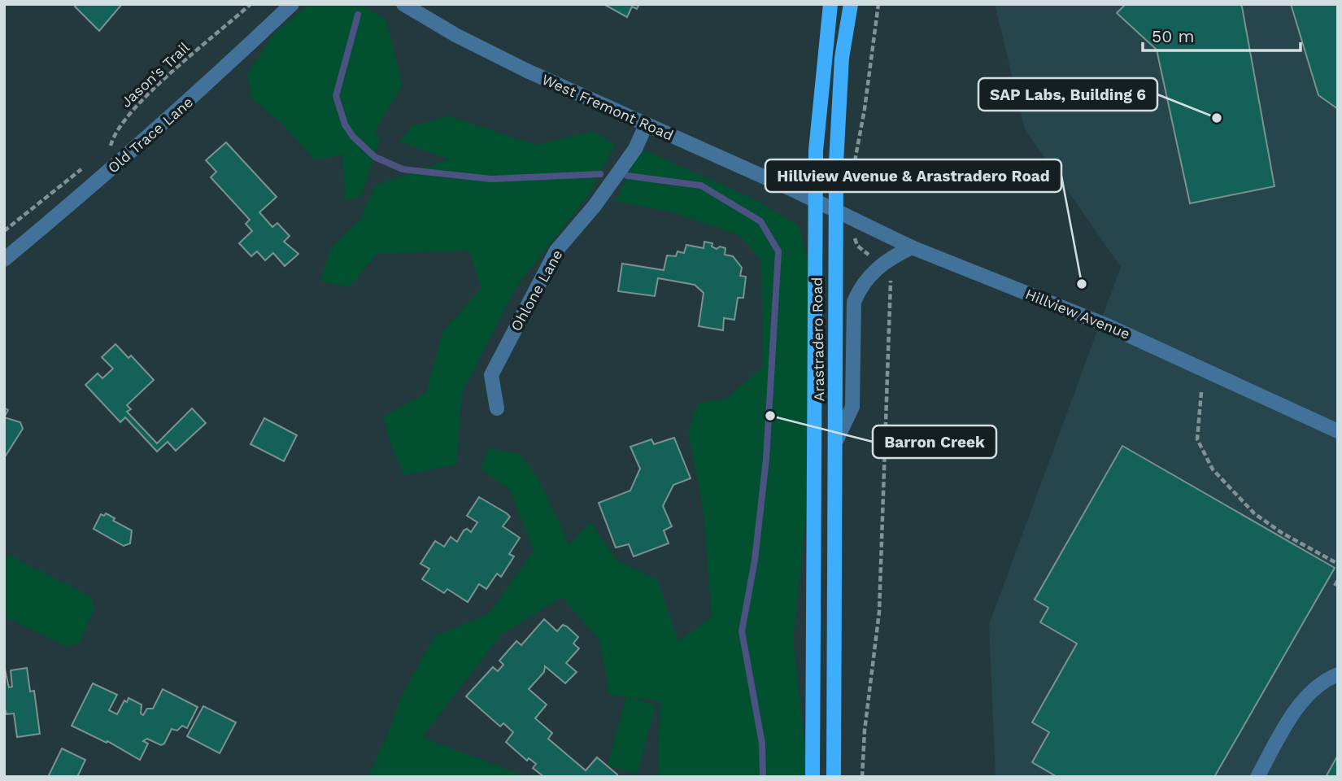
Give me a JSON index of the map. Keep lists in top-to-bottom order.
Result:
{
  "streets": {
    "main road": ["Arastradero Road"],
    "street": [
      "West Fremont Road",
      "Old Trace Lane",
      "Ohlone Lane",
      "Hillview Avenue"
    ],
    "path": ["Jason's Trail"]
  },
  "crossings": [
    ["West Fremont Road", "Ohlone Lane"],
    ["West Fremont Road", "Hillview Avenue"],
    ["West Fremont Road", "Arastradero Road"],
    ["Hillview Avenue", "Arastradero Road"]
  ],
  "places": ["SAP Labs, Building 6", "Hillview Avenue & Arastradero Road", "Barron Creek"],
  "scale_bar": "50 m"
}
